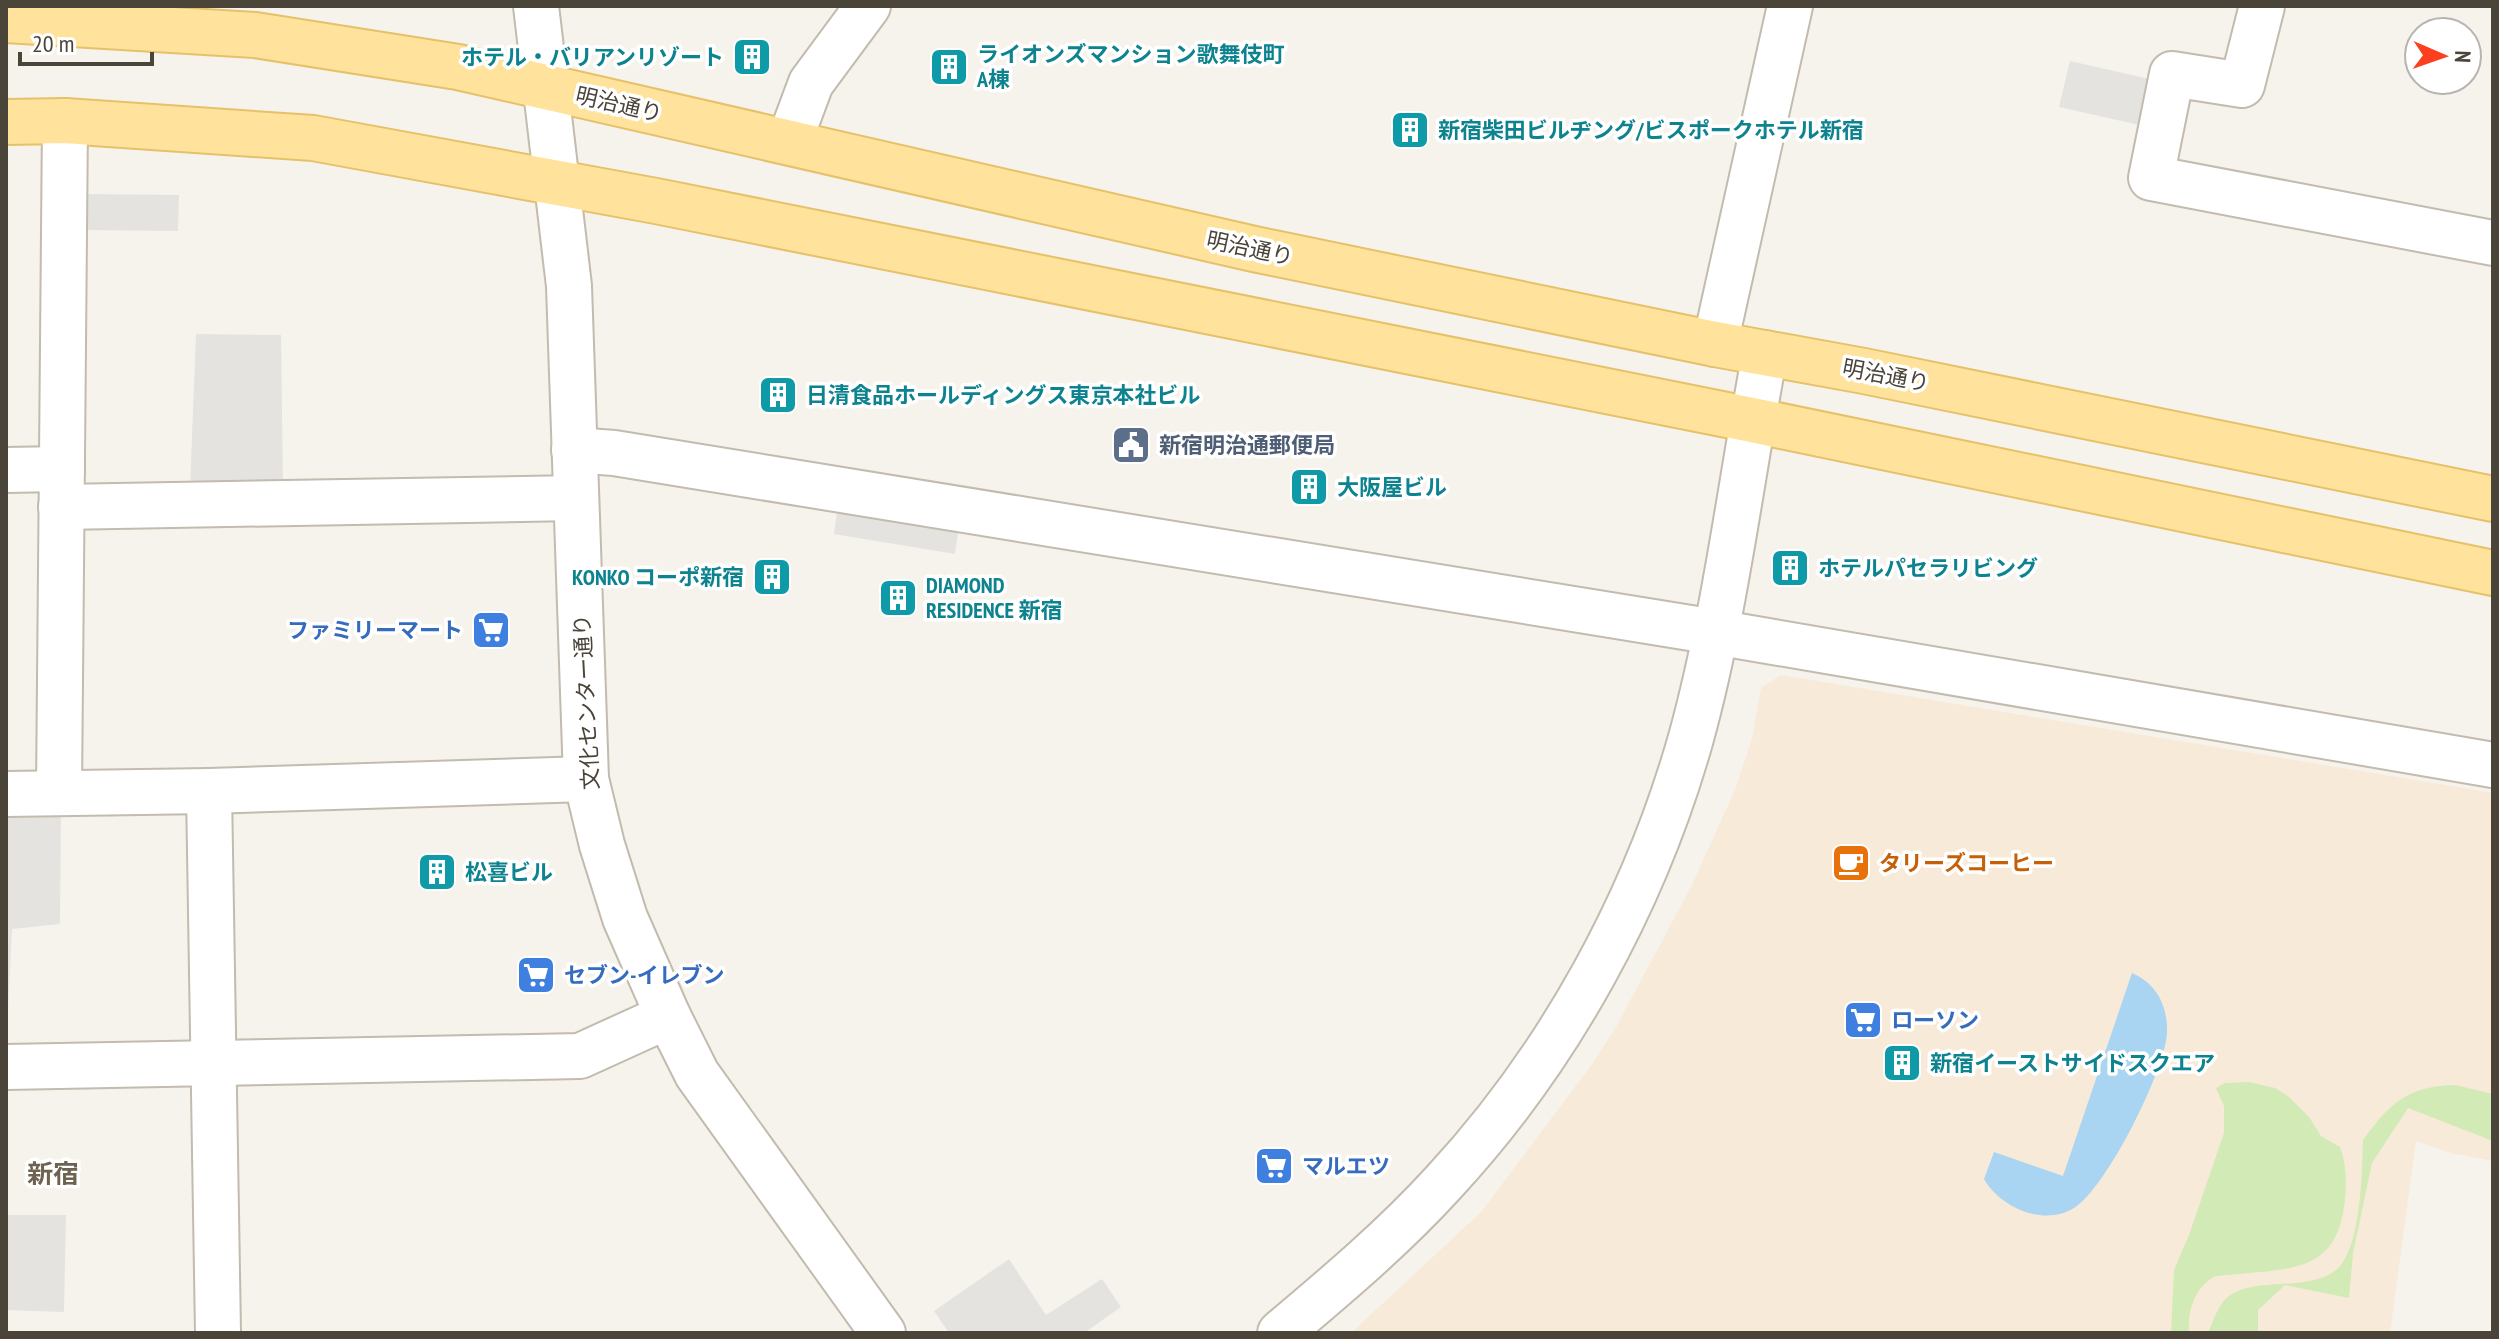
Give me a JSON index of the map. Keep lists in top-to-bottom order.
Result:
{
  "streets": {
    "main road": ["明治通り"],
    "street": ["文化センター通り"]
  },
  "crossings": [
    ["明治通り", "文化センター通り"]
  ],
  "districts": ["新宿"],
  "places": {
    "building": [
      "ホテル・バリアンリゾート",
      "ライオンズマンション歌舞伎町 A棟",
      "新宿柴田ビルヂング/ビスポークホテル新宿",
      "日清食品ホールディングス東京本社ビル",
      "大阪屋ビル",
      "ホテルパセラリビング",
      "KONKO コーポ新宿",
      "DIAMOND RESIDENCE 新宿",
      "松喜ビル",
      "新宿イーストサイドスクエア"
    ],
    "public building": ["新宿明治通郵便局"],
    "supermarket": [
      "ファミリーマート",
      "セブン-イレブン",
      "ローソン",
      "マルエツ"
    ],
    "cafe": ["タリーズコーヒー"]
  },
  "scale_bar": "20 m",
  "north": "right"
}
